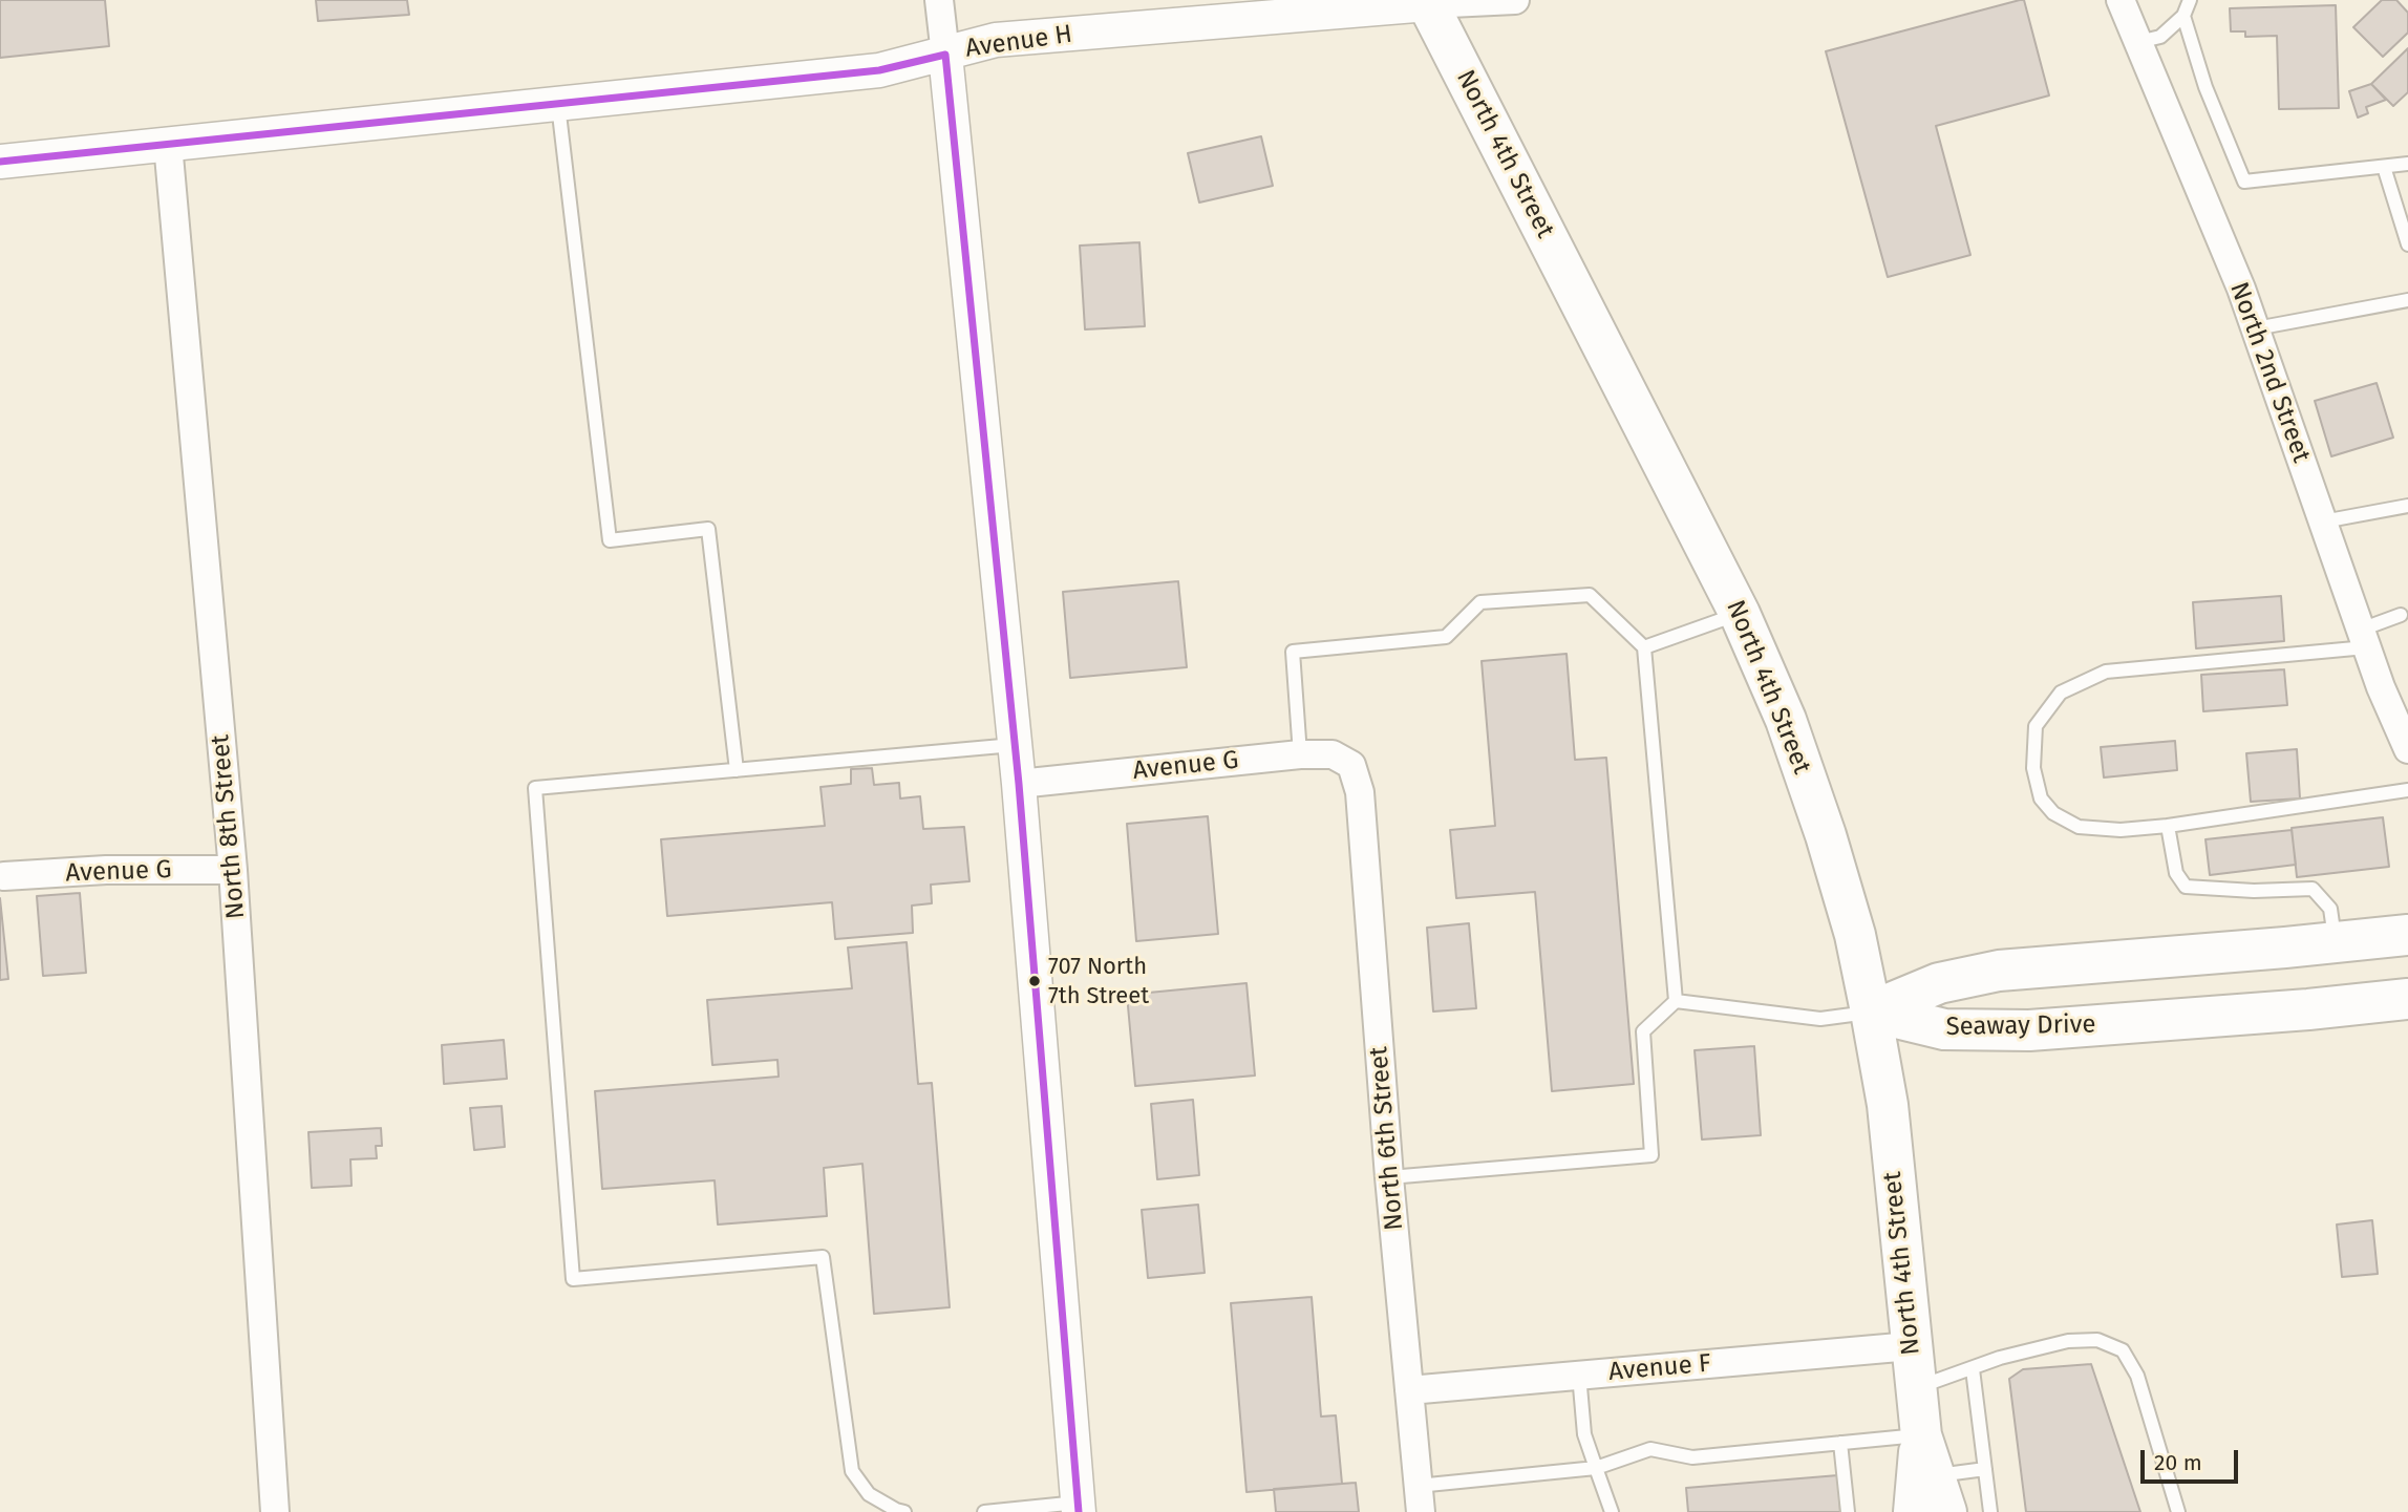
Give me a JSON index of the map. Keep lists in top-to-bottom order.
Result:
{
  "streets": {
    "main road": ["North 4th Street", "Seaway Drive"],
    "street": [
      "Avenue H",
      "North 2nd Street",
      "Avenue G",
      "North 8th Street",
      "North 6th Street",
      "Avenue F"
    ]
  },
  "crossings": [
    ["Avenue H", "North 4th Street"],
    ["Avenue H", "North 8th Street"],
    ["North 4th Street", "Seaway Drive"],
    ["North 4th Street", "Avenue F"],
    ["Avenue G", "North 8th Street"],
    ["Avenue G", "North 6th Street"],
    ["North 6th Street", "Avenue F"]
  ],
  "places": ["707 North 7th Street"],
  "scale_bar": "20 m"
}
